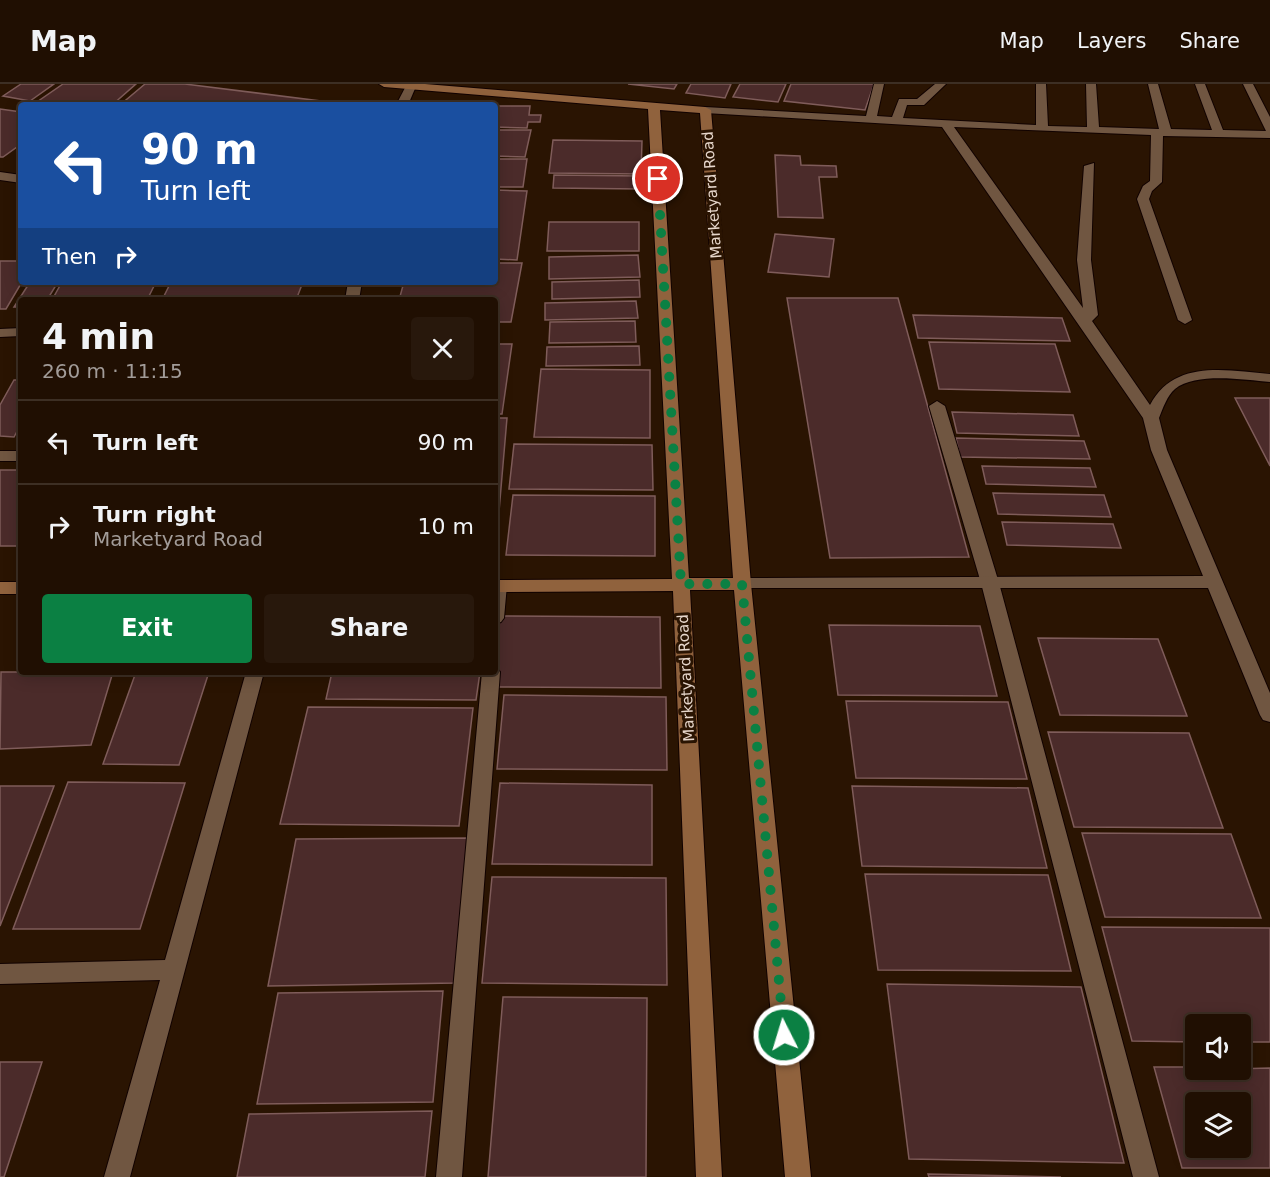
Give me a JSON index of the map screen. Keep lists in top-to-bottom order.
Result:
{
  "streets": {
    "street": ["Marketyard Road"]
  },
  "page": {
    "header": "Map",
    "nav": ["Map", "Layers", "Share"],
    "turn": ["90 m", "Turn left"],
    "then": "Then",
    "heading": ["4 min", "260 m · 11:15"],
    "list": [
      {
        "name": "Turn left",
        "value": "90 m"
      },
      {
        "name": "Turn right",
        "note": "Marketyard Road",
        "value": "10 m"
      }
    ],
    "buttons": ["Exit", "Share"]
  }
}
